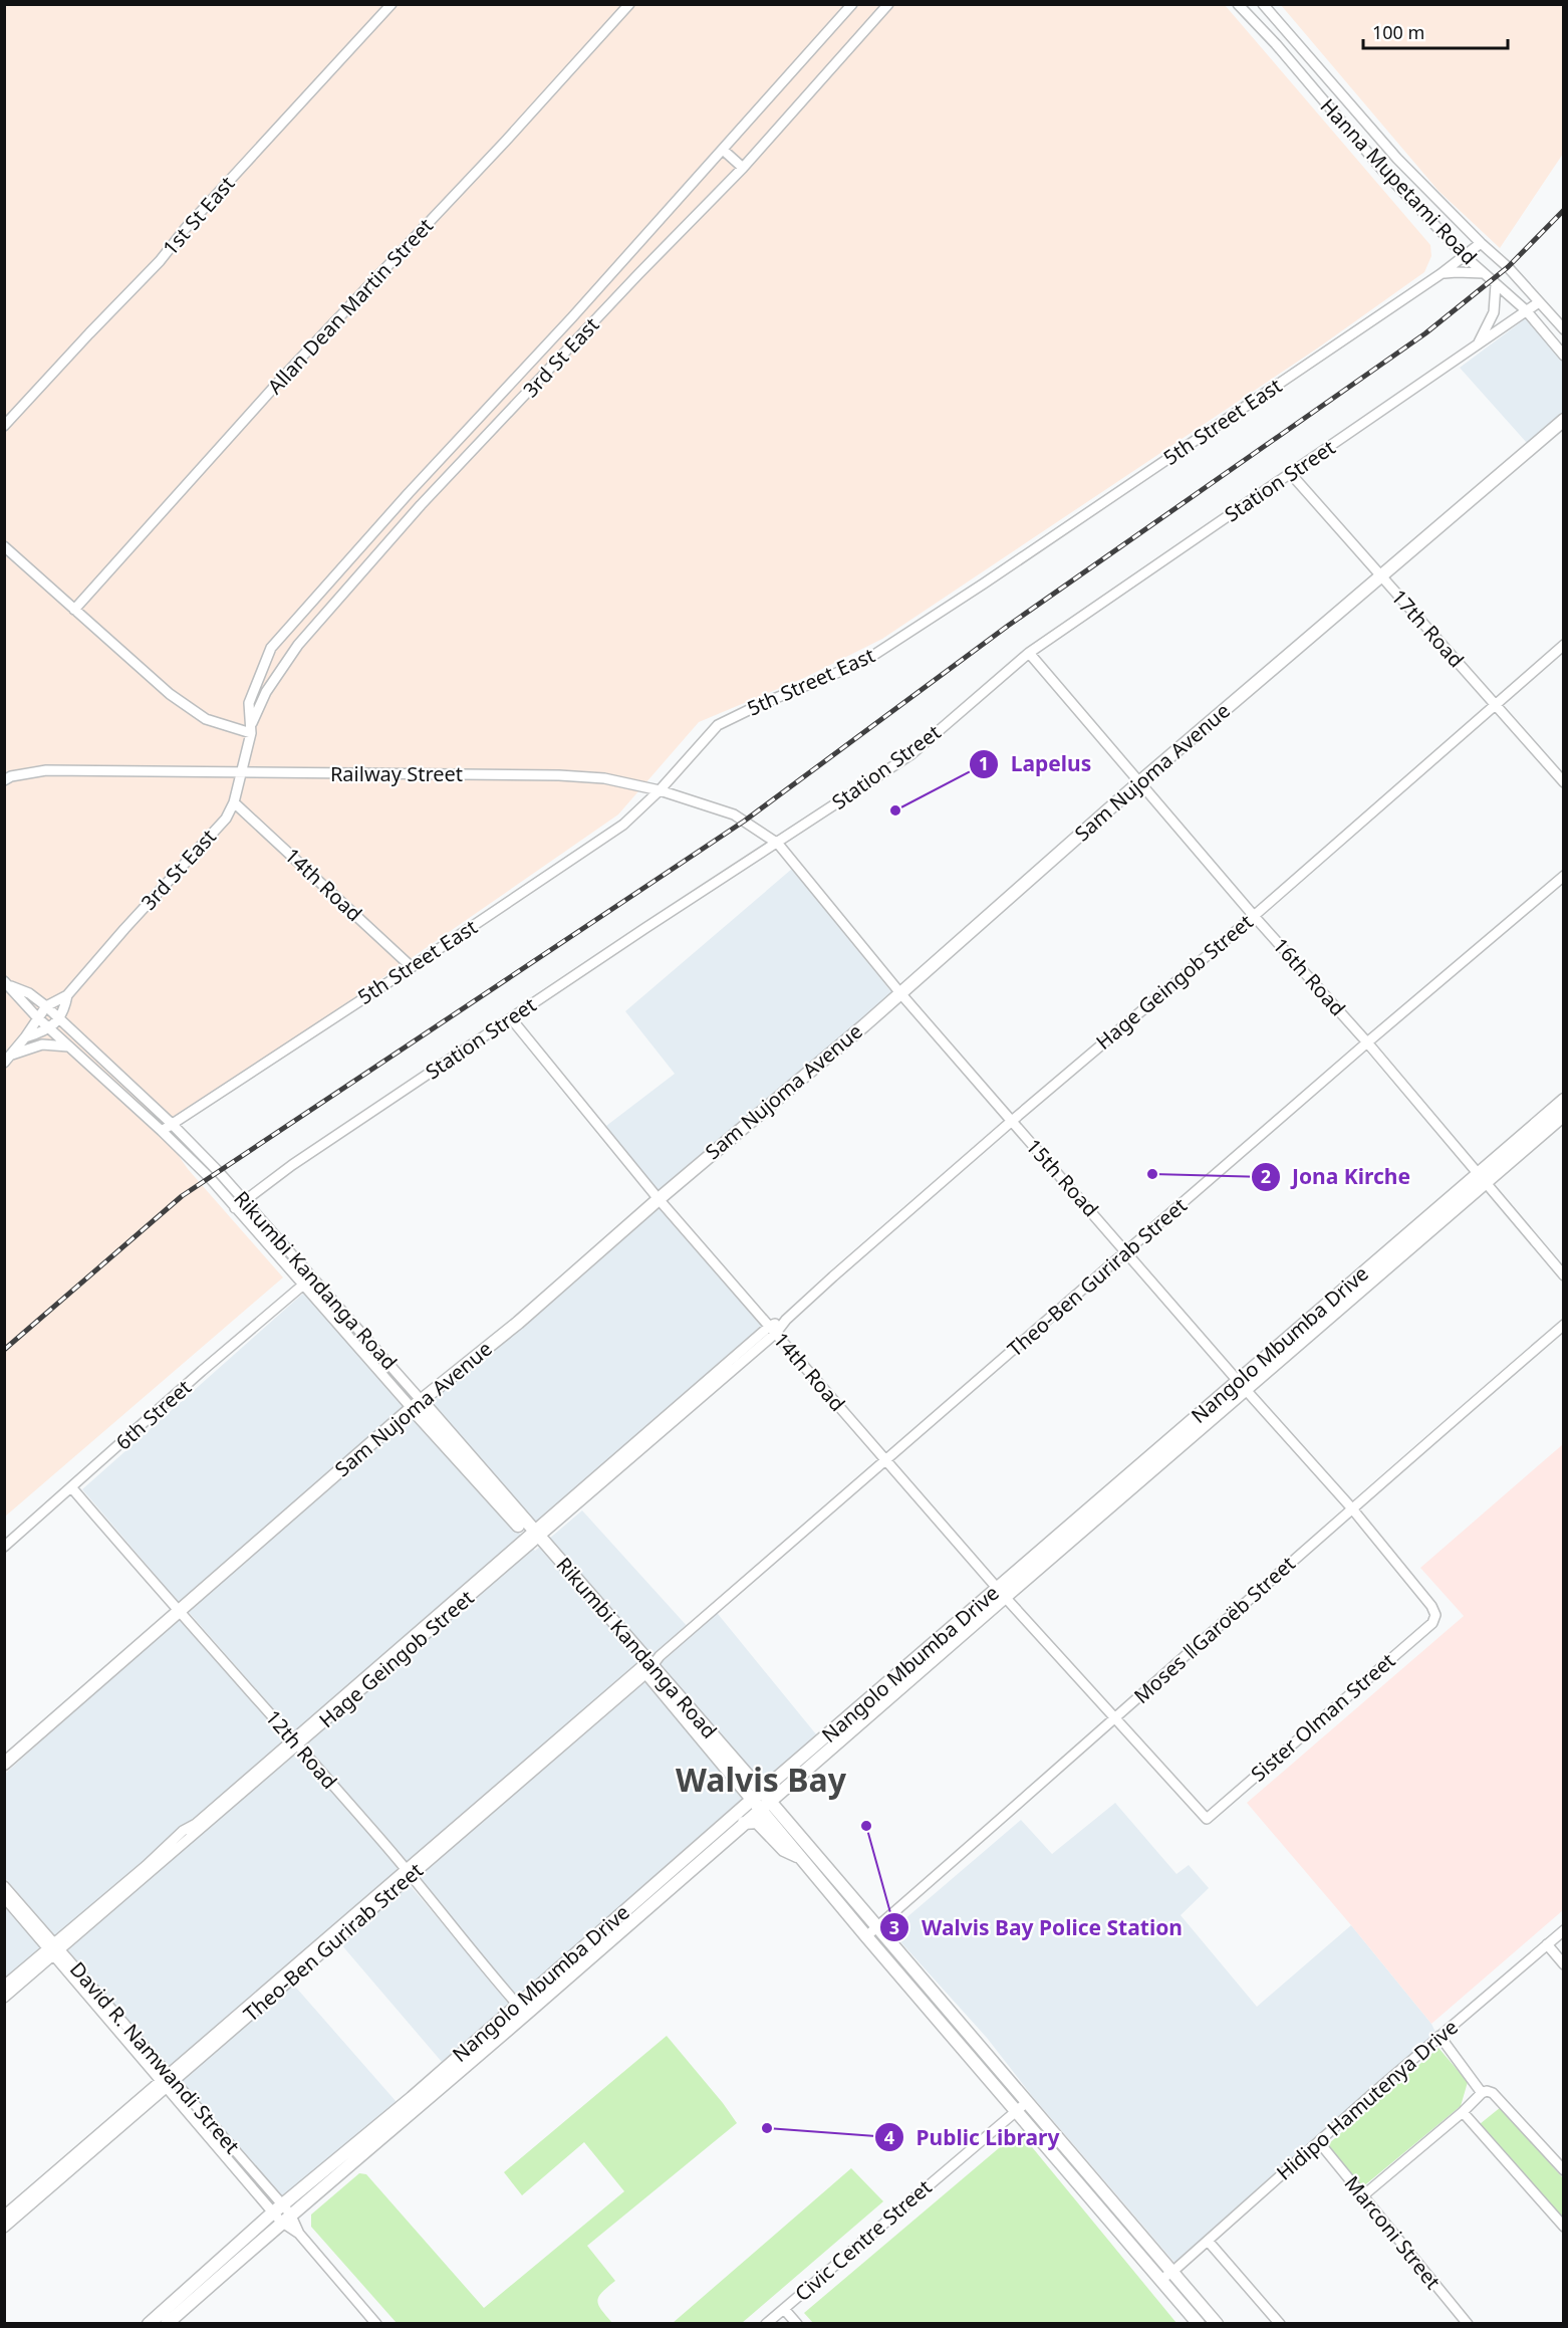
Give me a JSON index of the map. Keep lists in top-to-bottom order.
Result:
{
  "streets": {
    "main road": ["Sam Nujoma Avenue", "Rikumbi Kandanga Road", "Nangolo Mbumba Drive"],
    "street": [
      "Hanna Mupetami Road",
      "1st St East",
      "Allan Dean Martin Street",
      "3rd St East",
      "5th Street East",
      "Station Street",
      "17th Road",
      "Railway Street",
      "14th Road",
      "16th Road",
      "Hage Geingob Street",
      "15th Road",
      "Theo-Ben Gurirab Street",
      "6th Street",
      "Moses ǁGaroëb Street",
      "Sister Olman Street",
      "12th Road",
      "David R. Namwandi Street",
      "Hidipo Hamutenya Drive",
      "Marconi Street",
      "Civic Centre Street"
    ]
  },
  "crossings": [
    ["Hanna Mupetami Road", "5th Street East"],
    ["Hanna Mupetami Road", "Station Street"],
    ["3rd St East", "Railway Street"],
    ["3rd St East", "14th Road"],
    ["3rd St East", "Rikumbi Kandanga Road"],
    ["5th Street East", "Railway Street"],
    ["5th Street East", "14th Road"],
    ["5th Street East", "Rikumbi Kandanga Road"],
    ["Station Street", "17th Road"],
    ["Station Street", "Railway Street"],
    ["Station Street", "14th Road"],
    ["Station Street", "16th Road"],
    ["Station Street", "15th Road"],
    ["Station Street", "Rikumbi Kandanga Road"],
    ["17th Road", "Sam Nujoma Avenue"],
    ["17th Road", "Hage Geingob Street"],
    ["Sam Nujoma Avenue", "14th Road"],
    ["Sam Nujoma Avenue", "16th Road"],
    ["Sam Nujoma Avenue", "15th Road"],
    ["Sam Nujoma Avenue", "Rikumbi Kandanga Road"],
    ["Sam Nujoma Avenue", "12th Road"],
    ["Railway Street", "15th Road"],
    ["14th Road", "Hage Geingob Street"],
    ["14th Road", "Theo-Ben Gurirab Street"],
    ["14th Road", "Nangolo Mbumba Drive"],
    ["14th Road", "Moses ǁGaroëb Street"],
    ["14th Road", "Sister Olman Street"],
    ["16th Road", "Hage Geingob Street"],
    ["16th Road", "Theo-Ben Gurirab Street"],
    ["16th Road", "Nangolo Mbumba Drive"],
    ["Hage Geingob Street", "15th Road"],
    ["Hage Geingob Street", "Rikumbi Kandanga Road"],
    ["Hage Geingob Street", "12th Road"],
    ["Hage Geingob Street", "David R. Namwandi Street"],
    ["15th Road", "Theo-Ben Gurirab Street"],
    ["15th Road", "Nangolo Mbumba Drive"],
    ["15th Road", "Moses ǁGaroëb Street"],
    ["15th Road", "Sister Olman Street"],
    ["Theo-Ben Gurirab Street", "Rikumbi Kandanga Road"],
    ["Theo-Ben Gurirab Street", "12th Road"],
    ["Theo-Ben Gurirab Street", "David R. Namwandi Street"],
    ["Rikumbi Kandanga Road", "Nangolo Mbumba Drive"],
    ["Rikumbi Kandanga Road", "6th Street"],
    ["Rikumbi Kandanga Road", "Moses ǁGaroëb Street"],
    ["Rikumbi Kandanga Road", "Hidipo Hamutenya Drive"],
    ["Rikumbi Kandanga Road", "Civic Centre Street"],
    ["Nangolo Mbumba Drive", "12th Road"],
    ["Nangolo Mbumba Drive", "David R. Namwandi Street"],
    ["6th Street", "12th Road"],
    ["Moses ǁGaroëb Street", "Sister Olman Street"],
    ["Hidipo Hamutenya Drive", "Marconi Street"]
  ],
  "districts": ["Walvis Bay"],
  "places": [
    "Lapelus",
    "Jona Kirche",
    "Walvis Bay Police Station",
    "Public Library"
  ],
  "scale_bar": "100 m"
}
